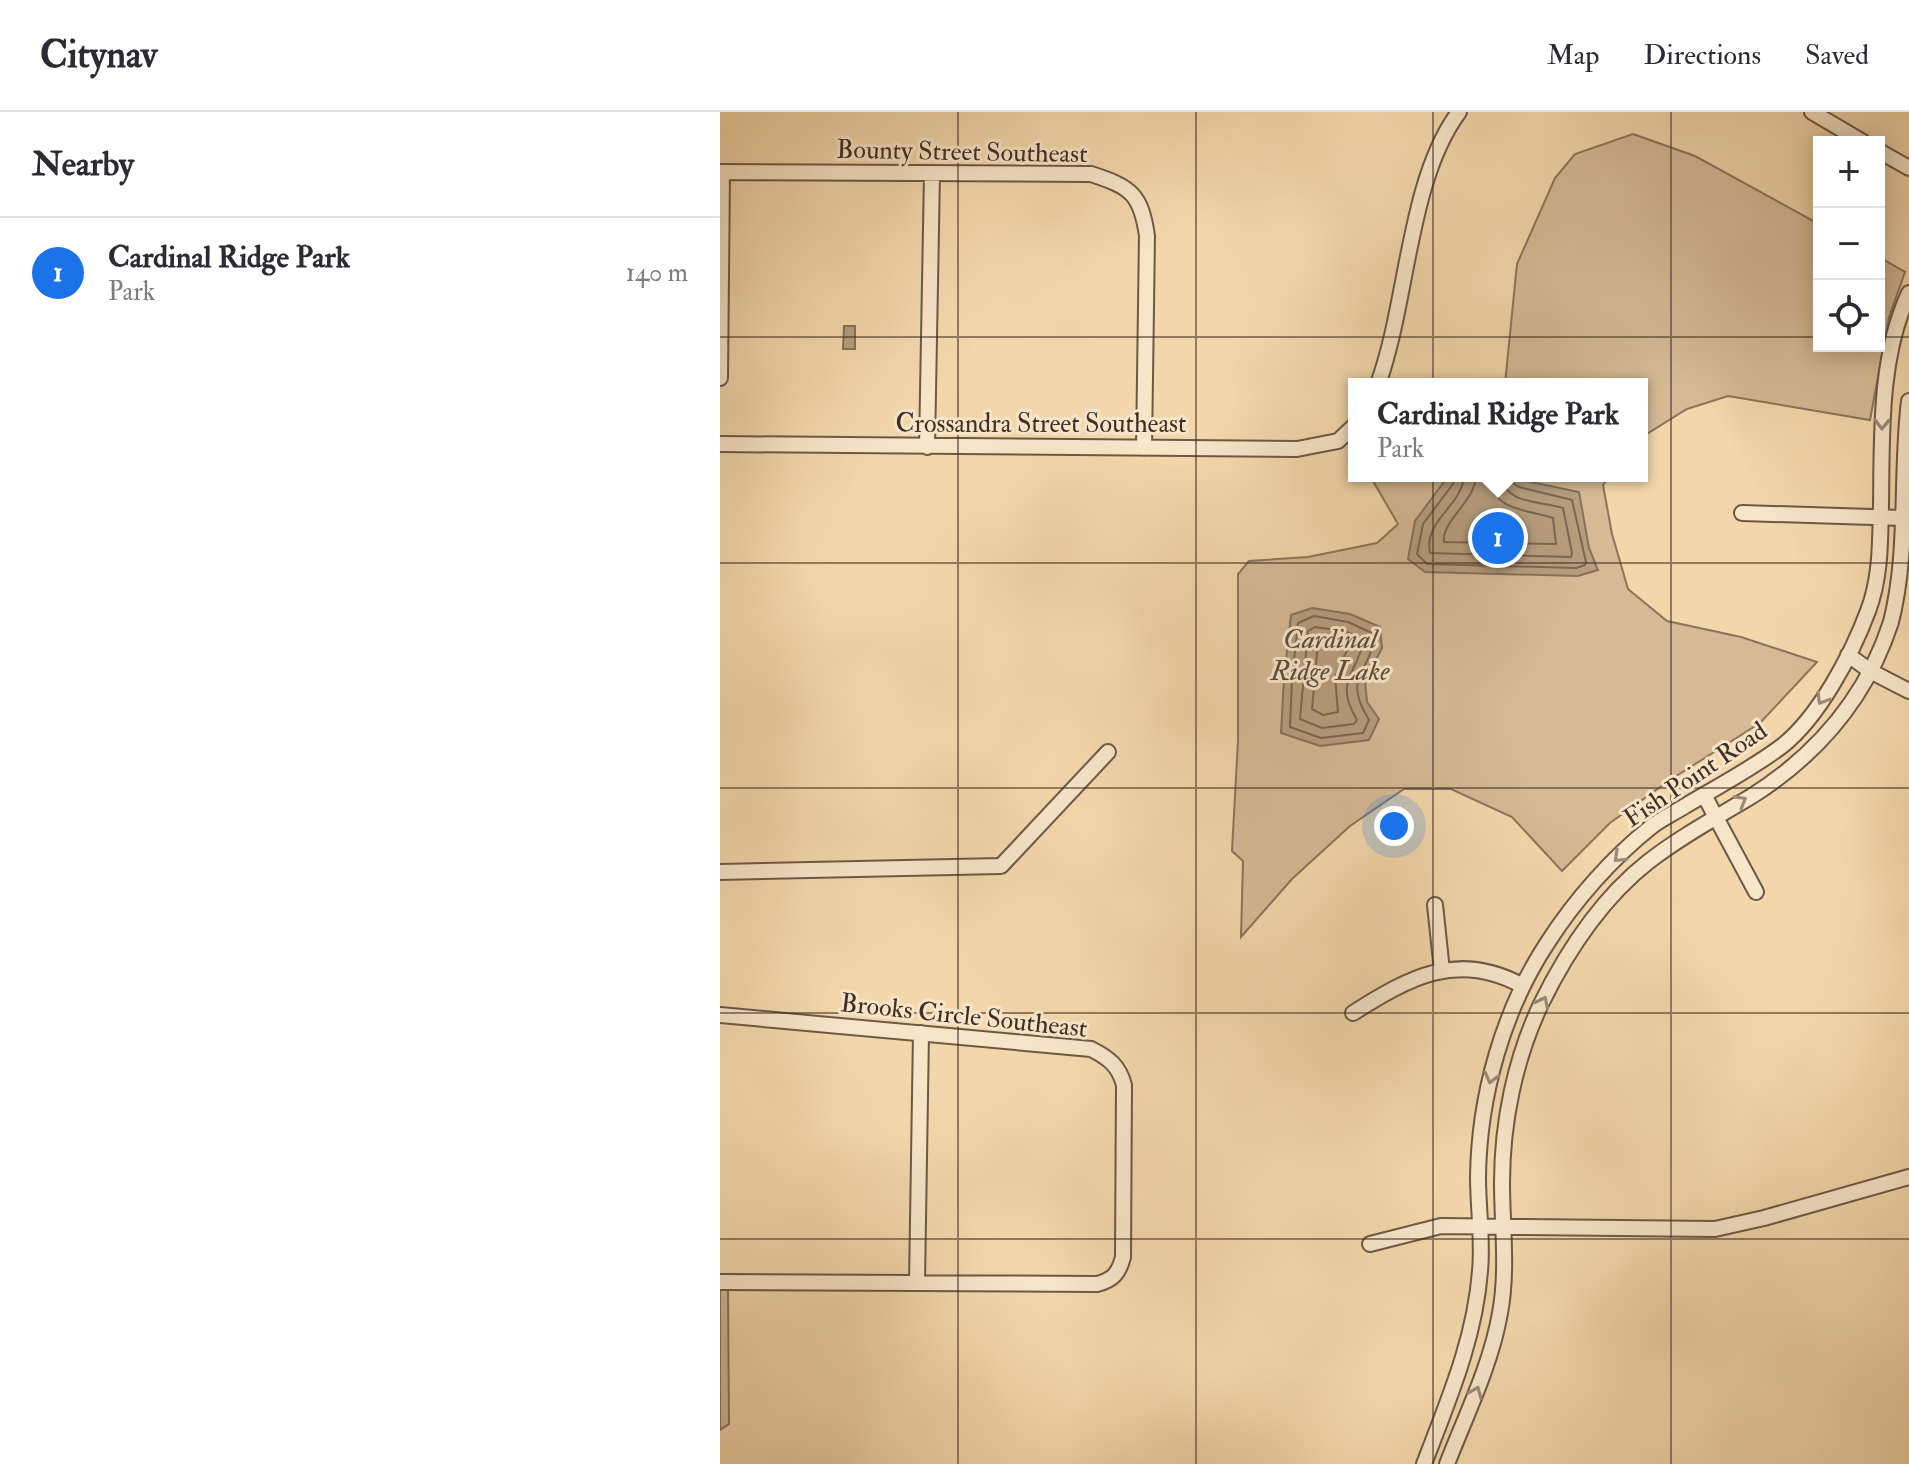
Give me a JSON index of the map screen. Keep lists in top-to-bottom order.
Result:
{
  "streets": {
    "street": [
      "Bounty Street Southeast",
      "Crossandra Street Southeast",
      "Fish Point Road",
      "Brooks Circle Southeast"
    ]
  },
  "crossings": [
    ["Bounty Street Southeast", "Crossandra Street Southeast"]
  ],
  "water": ["Cardinal Ridge Lake"],
  "page": {
    "header": "Citynav",
    "nav": ["Map", "Directions", "Saved"],
    "heading": "Nearby",
    "map_buttons": ["+", "−"],
    "list": [
      {
        "mark": "1",
        "name": "Cardinal Ridge Park",
        "note": "Park",
        "value": "140 m"
      }
    ],
    "popup": ["Cardinal Ridge Park", "Park"],
    "pins": "1"
  }
}
